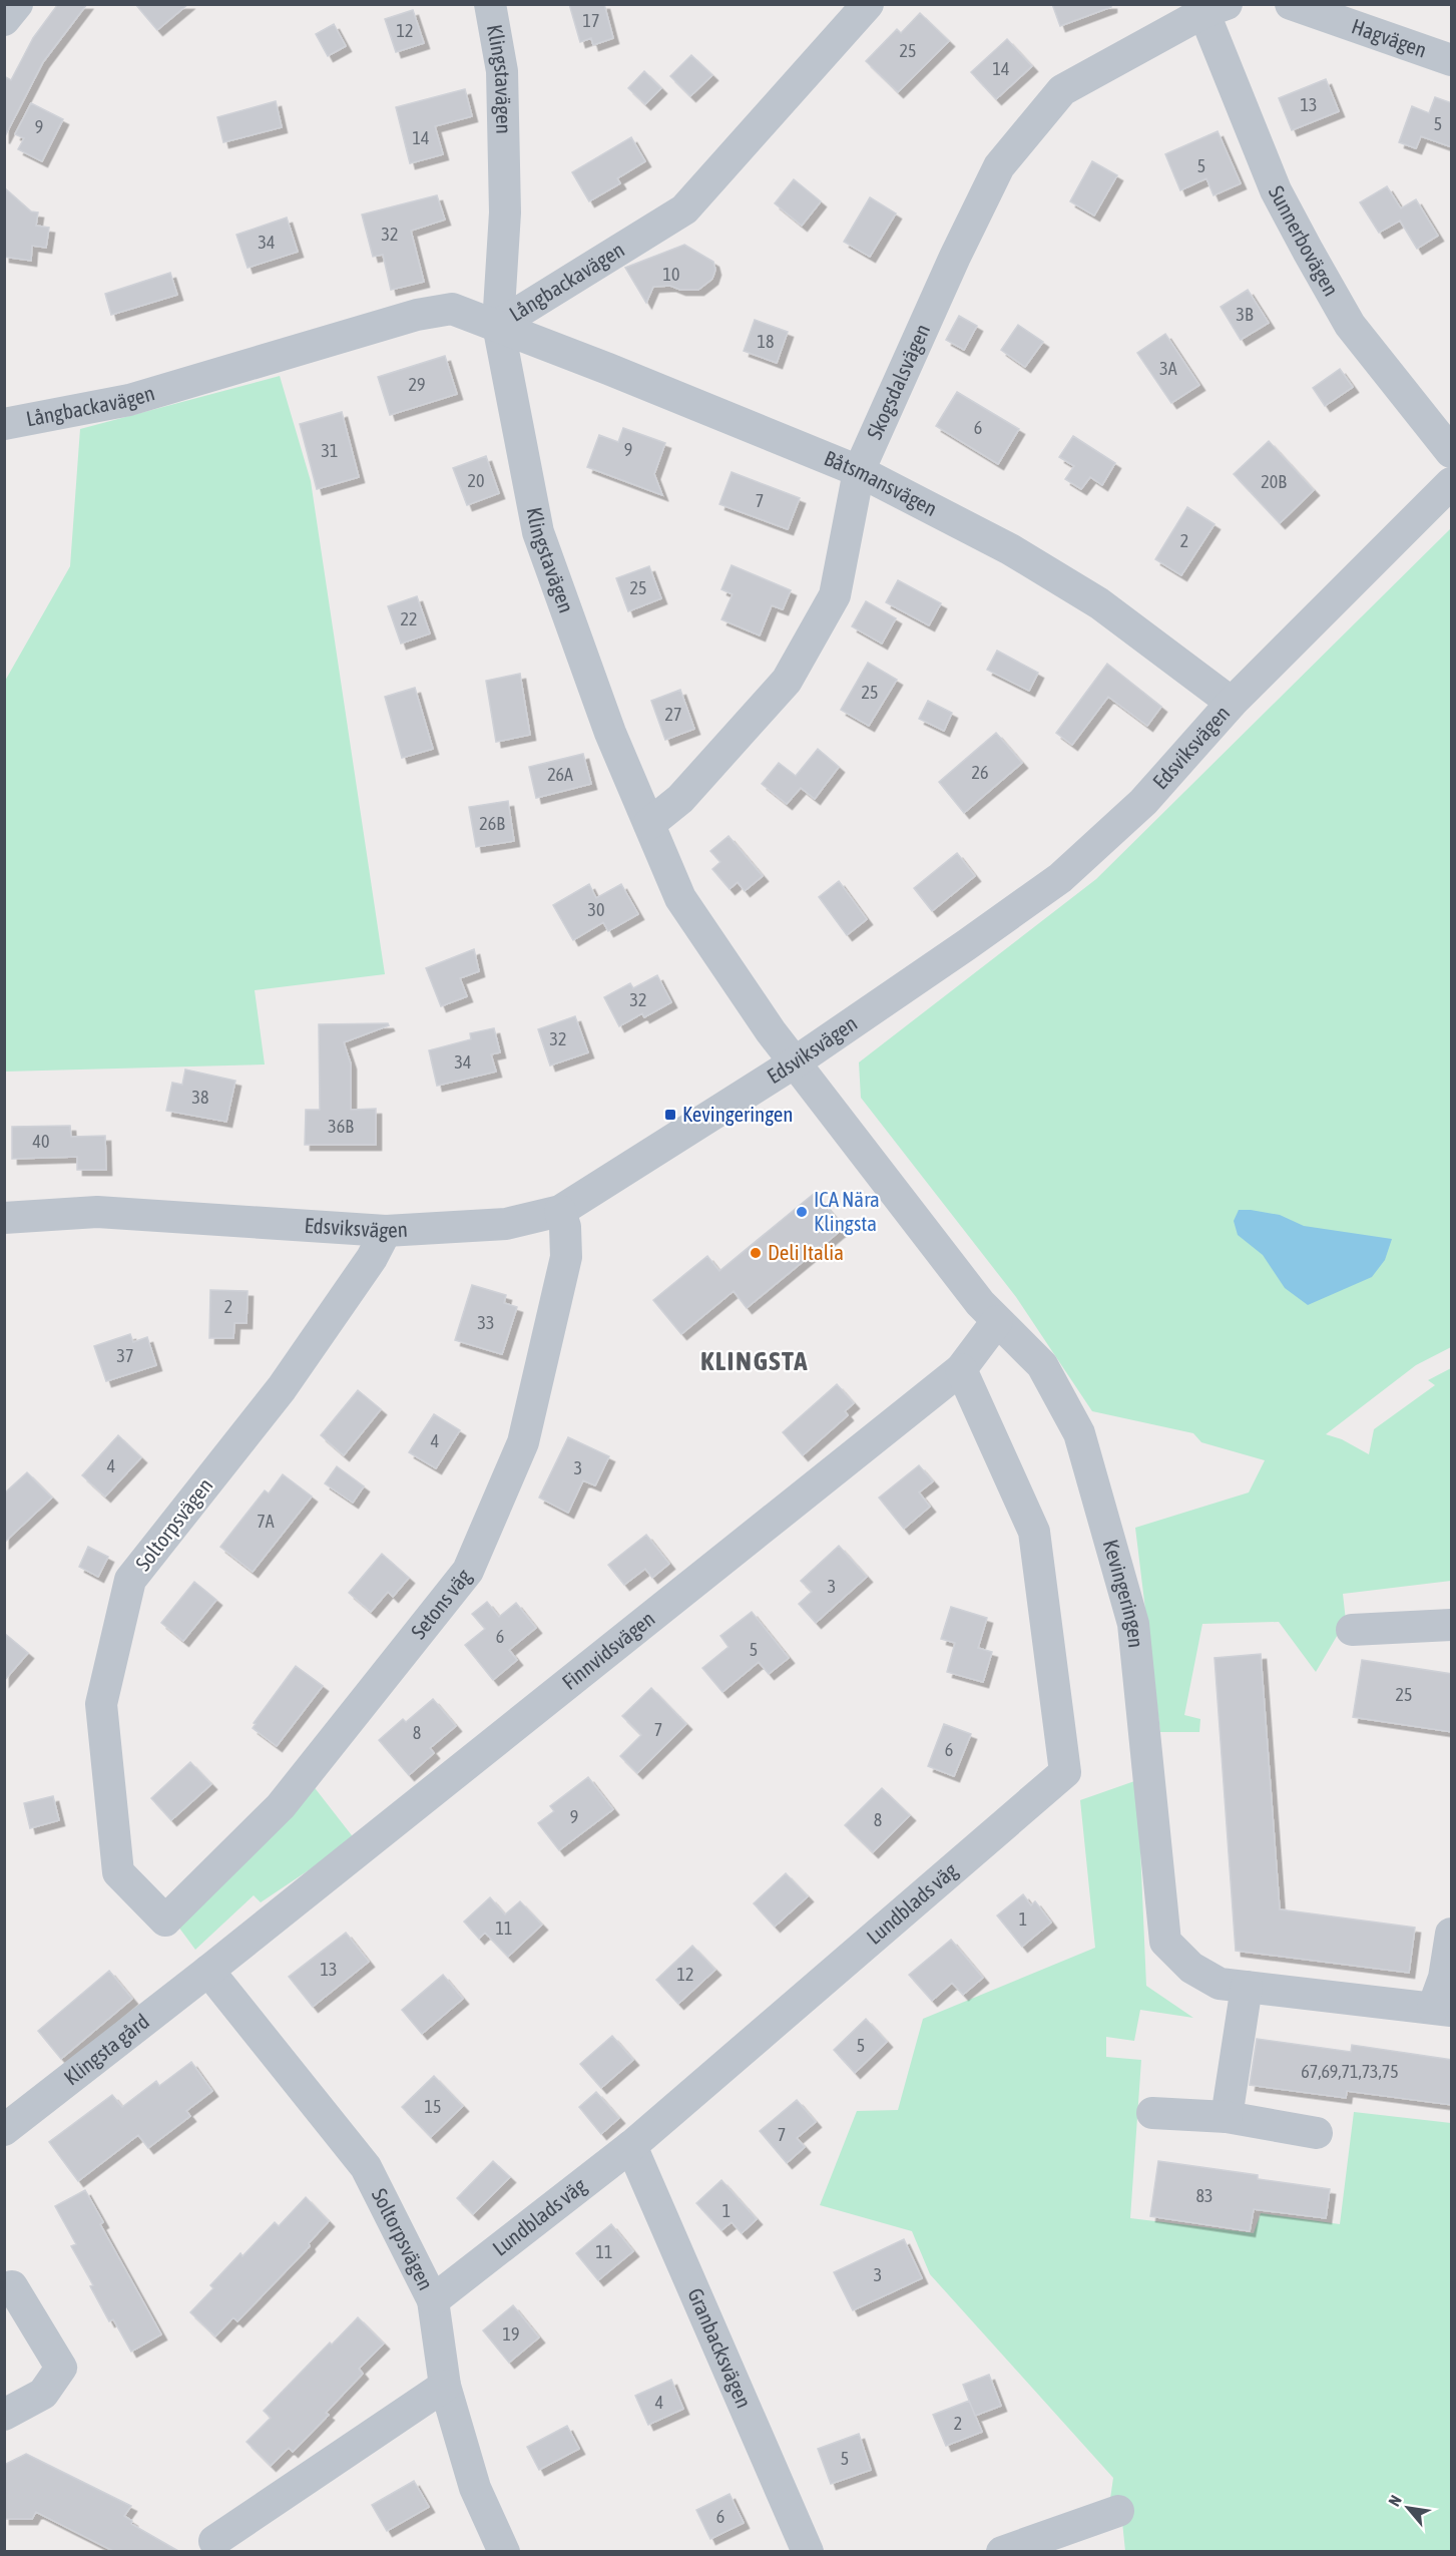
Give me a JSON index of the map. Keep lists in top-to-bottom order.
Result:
{
  "streets": {
    "street": [
      "Hagvägen",
      "Klingstavägen",
      "Sunnerbovägen",
      "Långbackavägen",
      "Skogsdalsvägen",
      "Båtsmansvägen",
      "Edsviksvägen",
      "Soltorpsvägen",
      "Kevingeringen",
      "Setons väg",
      "Finnvidsvägen",
      "Lundblads väg",
      "Klingsta gård",
      "Granbacksvägen"
    ]
  },
  "crossings": [
    ["Klingstavägen", "Långbackavägen"],
    ["Klingstavägen", "Skogsdalsvägen"],
    ["Klingstavägen", "Båtsmansvägen"],
    ["Klingstavägen", "Edsviksvägen"],
    ["Klingstavägen", "Kevingeringen"],
    ["Sunnerbovägen", "Skogsdalsvägen"],
    ["Långbackavägen", "Båtsmansvägen"],
    ["Skogsdalsvägen", "Båtsmansvägen"],
    ["Båtsmansvägen", "Edsviksvägen"],
    ["Edsviksvägen", "Soltorpsvägen"],
    ["Edsviksvägen", "Kevingeringen"],
    ["Edsviksvägen", "Setons väg"],
    ["Soltorpsvägen", "Setons väg"],
    ["Soltorpsvägen", "Finnvidsvägen"],
    ["Soltorpsvägen", "Lundblads väg"],
    ["Soltorpsvägen", "Klingsta gård"],
    ["Kevingeringen", "Finnvidsvägen"],
    ["Finnvidsvägen", "Lundblads väg"],
    ["Finnvidsvägen", "Klingsta gård"],
    ["Lundblads väg", "Granbacksvägen"]
  ],
  "districts": ["KLINGSTA"],
  "places": {
    "transit": ["Kevingeringen"],
    "other": ["ICA Nära Klingsta", "Deli Italia"]
  },
  "house_numbers": [
    "17",
    "12",
    "25",
    "14",
    "13",
    "5",
    "9",
    "14",
    "5",
    "32",
    "34",
    "10",
    "3B",
    "18",
    "3A",
    "29",
    "6",
    "9",
    "31",
    "20",
    "20B",
    "7",
    "2",
    "25",
    "22",
    "25",
    "27",
    "26",
    "26A",
    "26B",
    "30",
    "32",
    "32",
    "34",
    "38",
    "36B",
    "40",
    "2",
    "33",
    "37",
    "4",
    "4",
    "3",
    "7A",
    "3",
    "6",
    "5",
    "25",
    "7",
    "8",
    "6",
    "9",
    "8",
    "1",
    "11",
    "13",
    "12",
    "5",
    "67,69,71,73,75",
    "15",
    "7",
    "83",
    "1",
    "11",
    "3",
    "19",
    "4",
    "2",
    "5",
    "6"
  ],
  "north": "top left"
}
